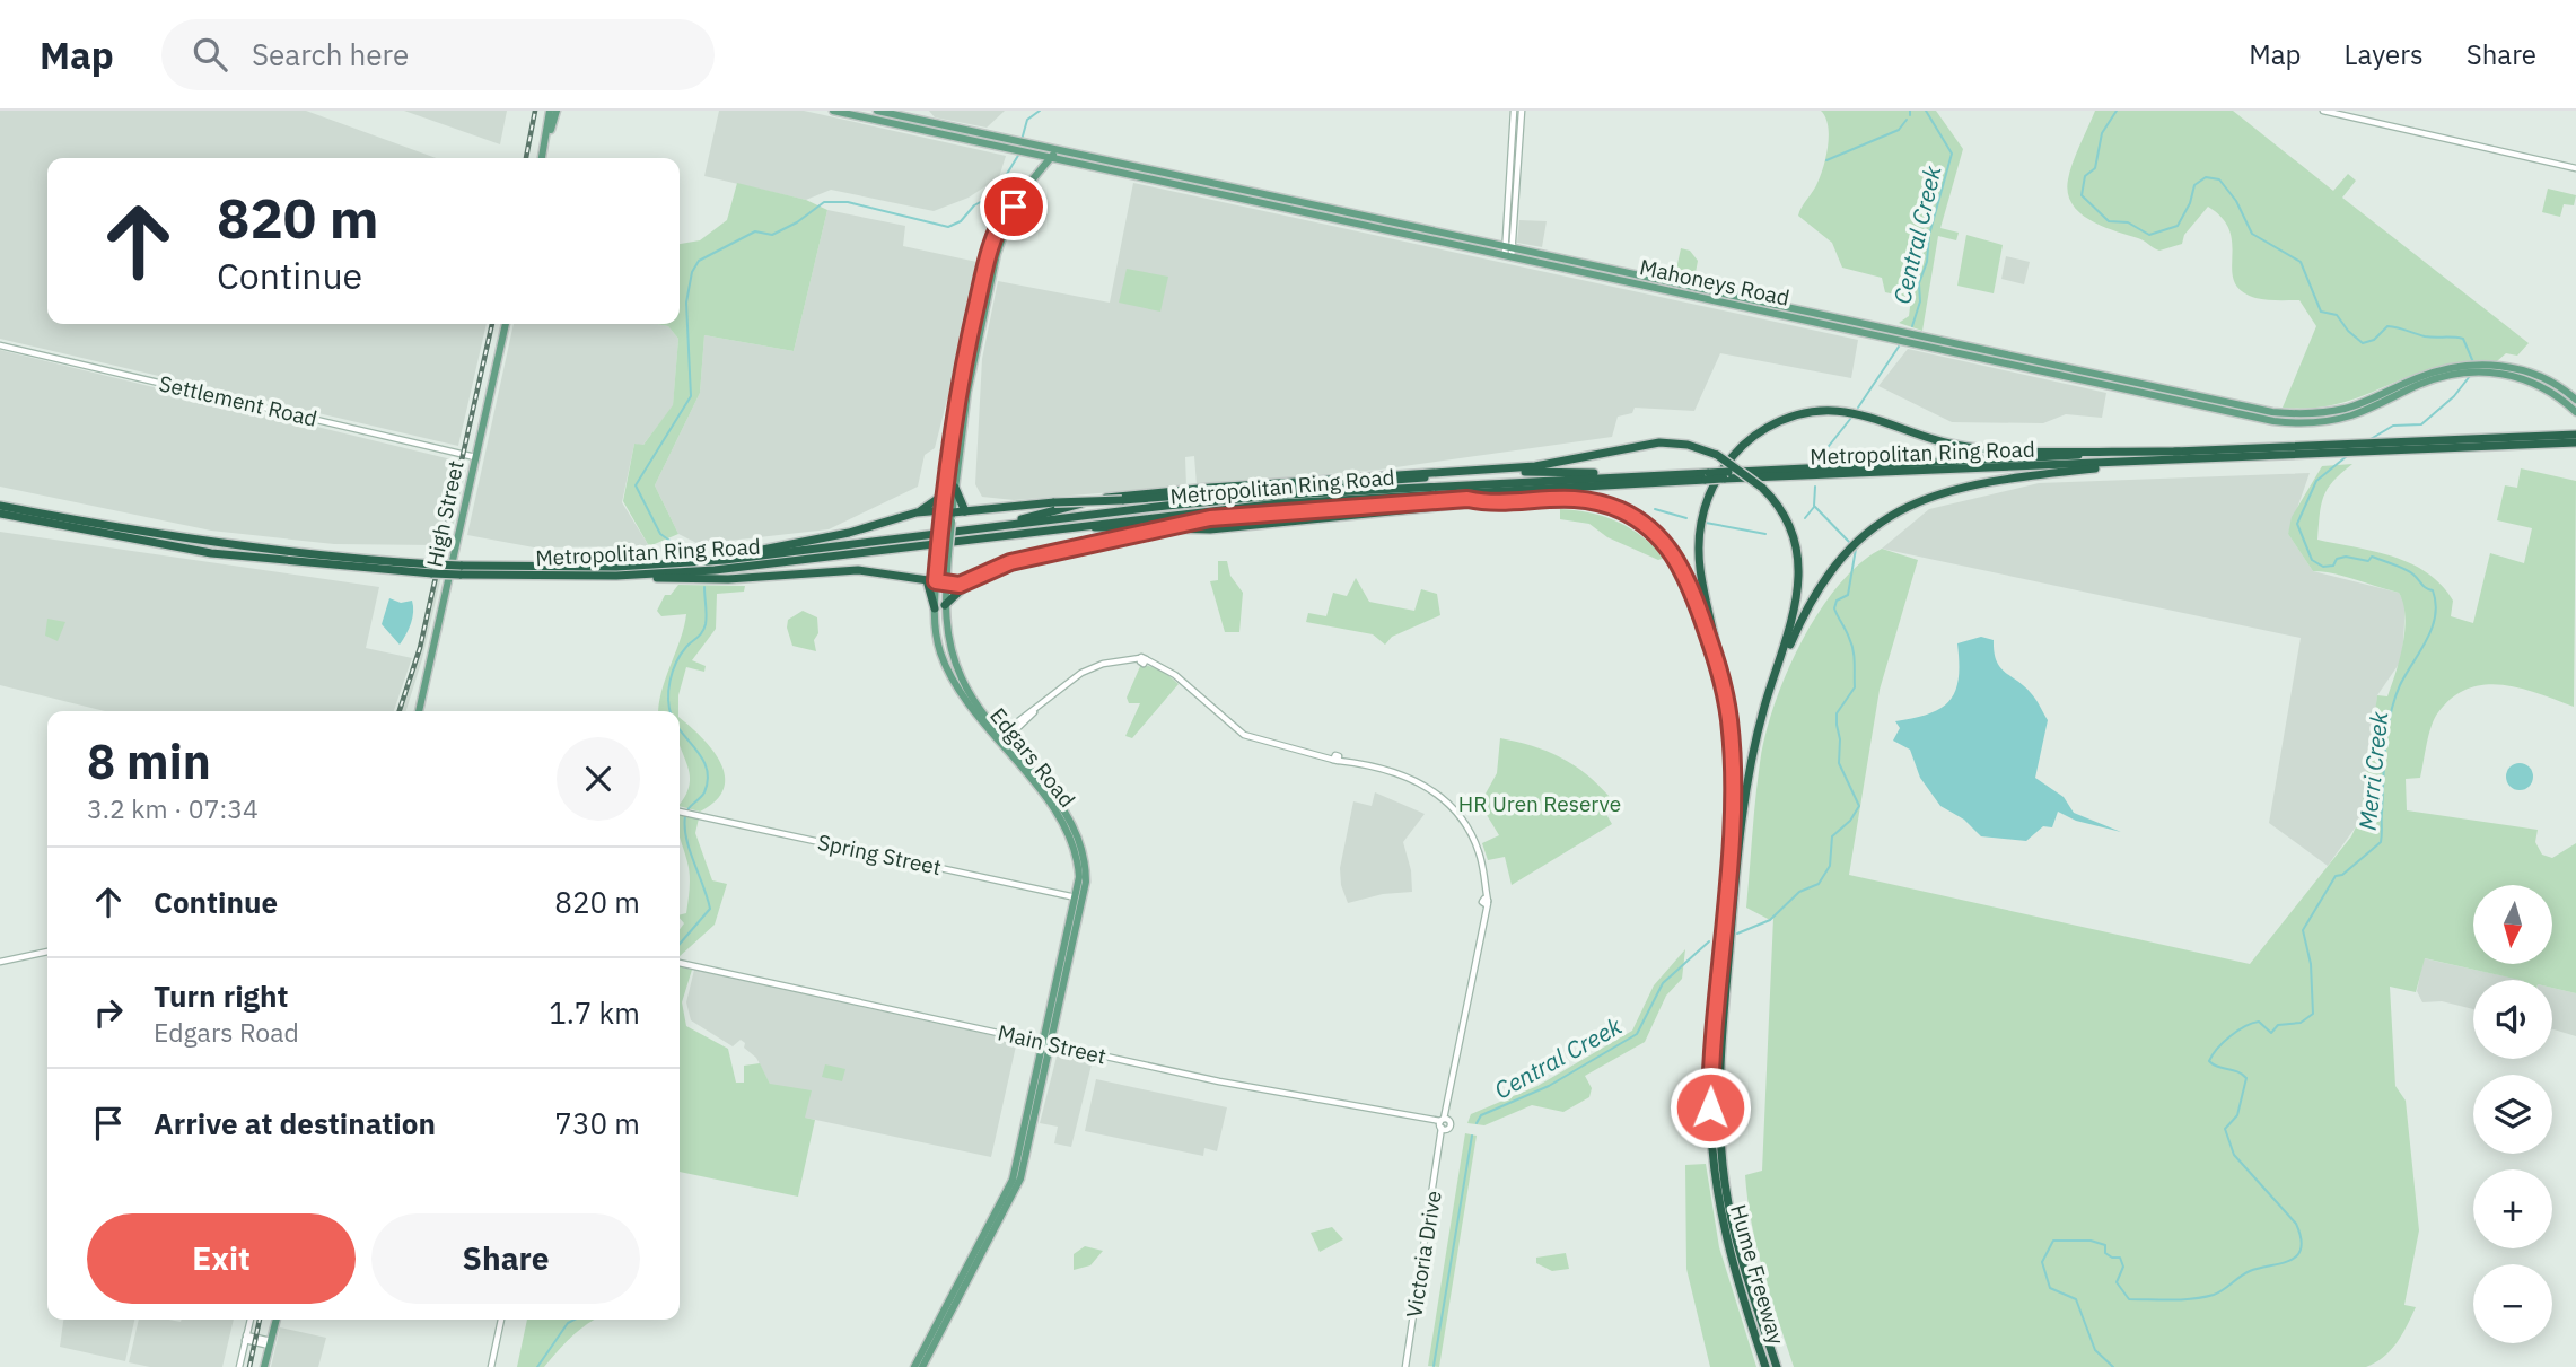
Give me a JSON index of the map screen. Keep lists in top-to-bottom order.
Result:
{
  "streets": {
    "highway": ["Metropolitan Ring Road", "Hume Freeway"],
    "main road": ["Mahoneys Road", "High Street", "Edgars Road"],
    "street": [
      "Settlement Road",
      "Spring Street",
      "Main Street",
      "Victoria Drive"
    ]
  },
  "crossings": [
    ["Mahoneys Road", "Edgars Road"],
    ["Settlement Road", "High Street"],
    ["Edgars Road", "Spring Street"],
    ["Edgars Road", "Main Street"],
    ["Edgars Road", "Victoria Drive"],
    ["Main Street", "Victoria Drive"]
  ],
  "water": ["Central Creek", "Merri Creek"],
  "parks": ["HR Uren Reserve"],
  "north": "bottom",
  "page": {
    "header": "Map",
    "search": "Search here",
    "nav": ["Map", "Layers", "Share"],
    "turn": ["820 m", "Continue"],
    "heading": ["8 min", "3.2 km · 07:34"],
    "list": [
      {
        "name": "Continue",
        "value": "820 m"
      },
      {
        "name": "Turn right",
        "note": "Edgars Road",
        "value": "1.7 km"
      },
      {
        "name": "Arrive at destination",
        "value": "730 m"
      }
    ],
    "map_buttons": ["+", "−"],
    "buttons": ["Exit", "Share"]
  }
}
